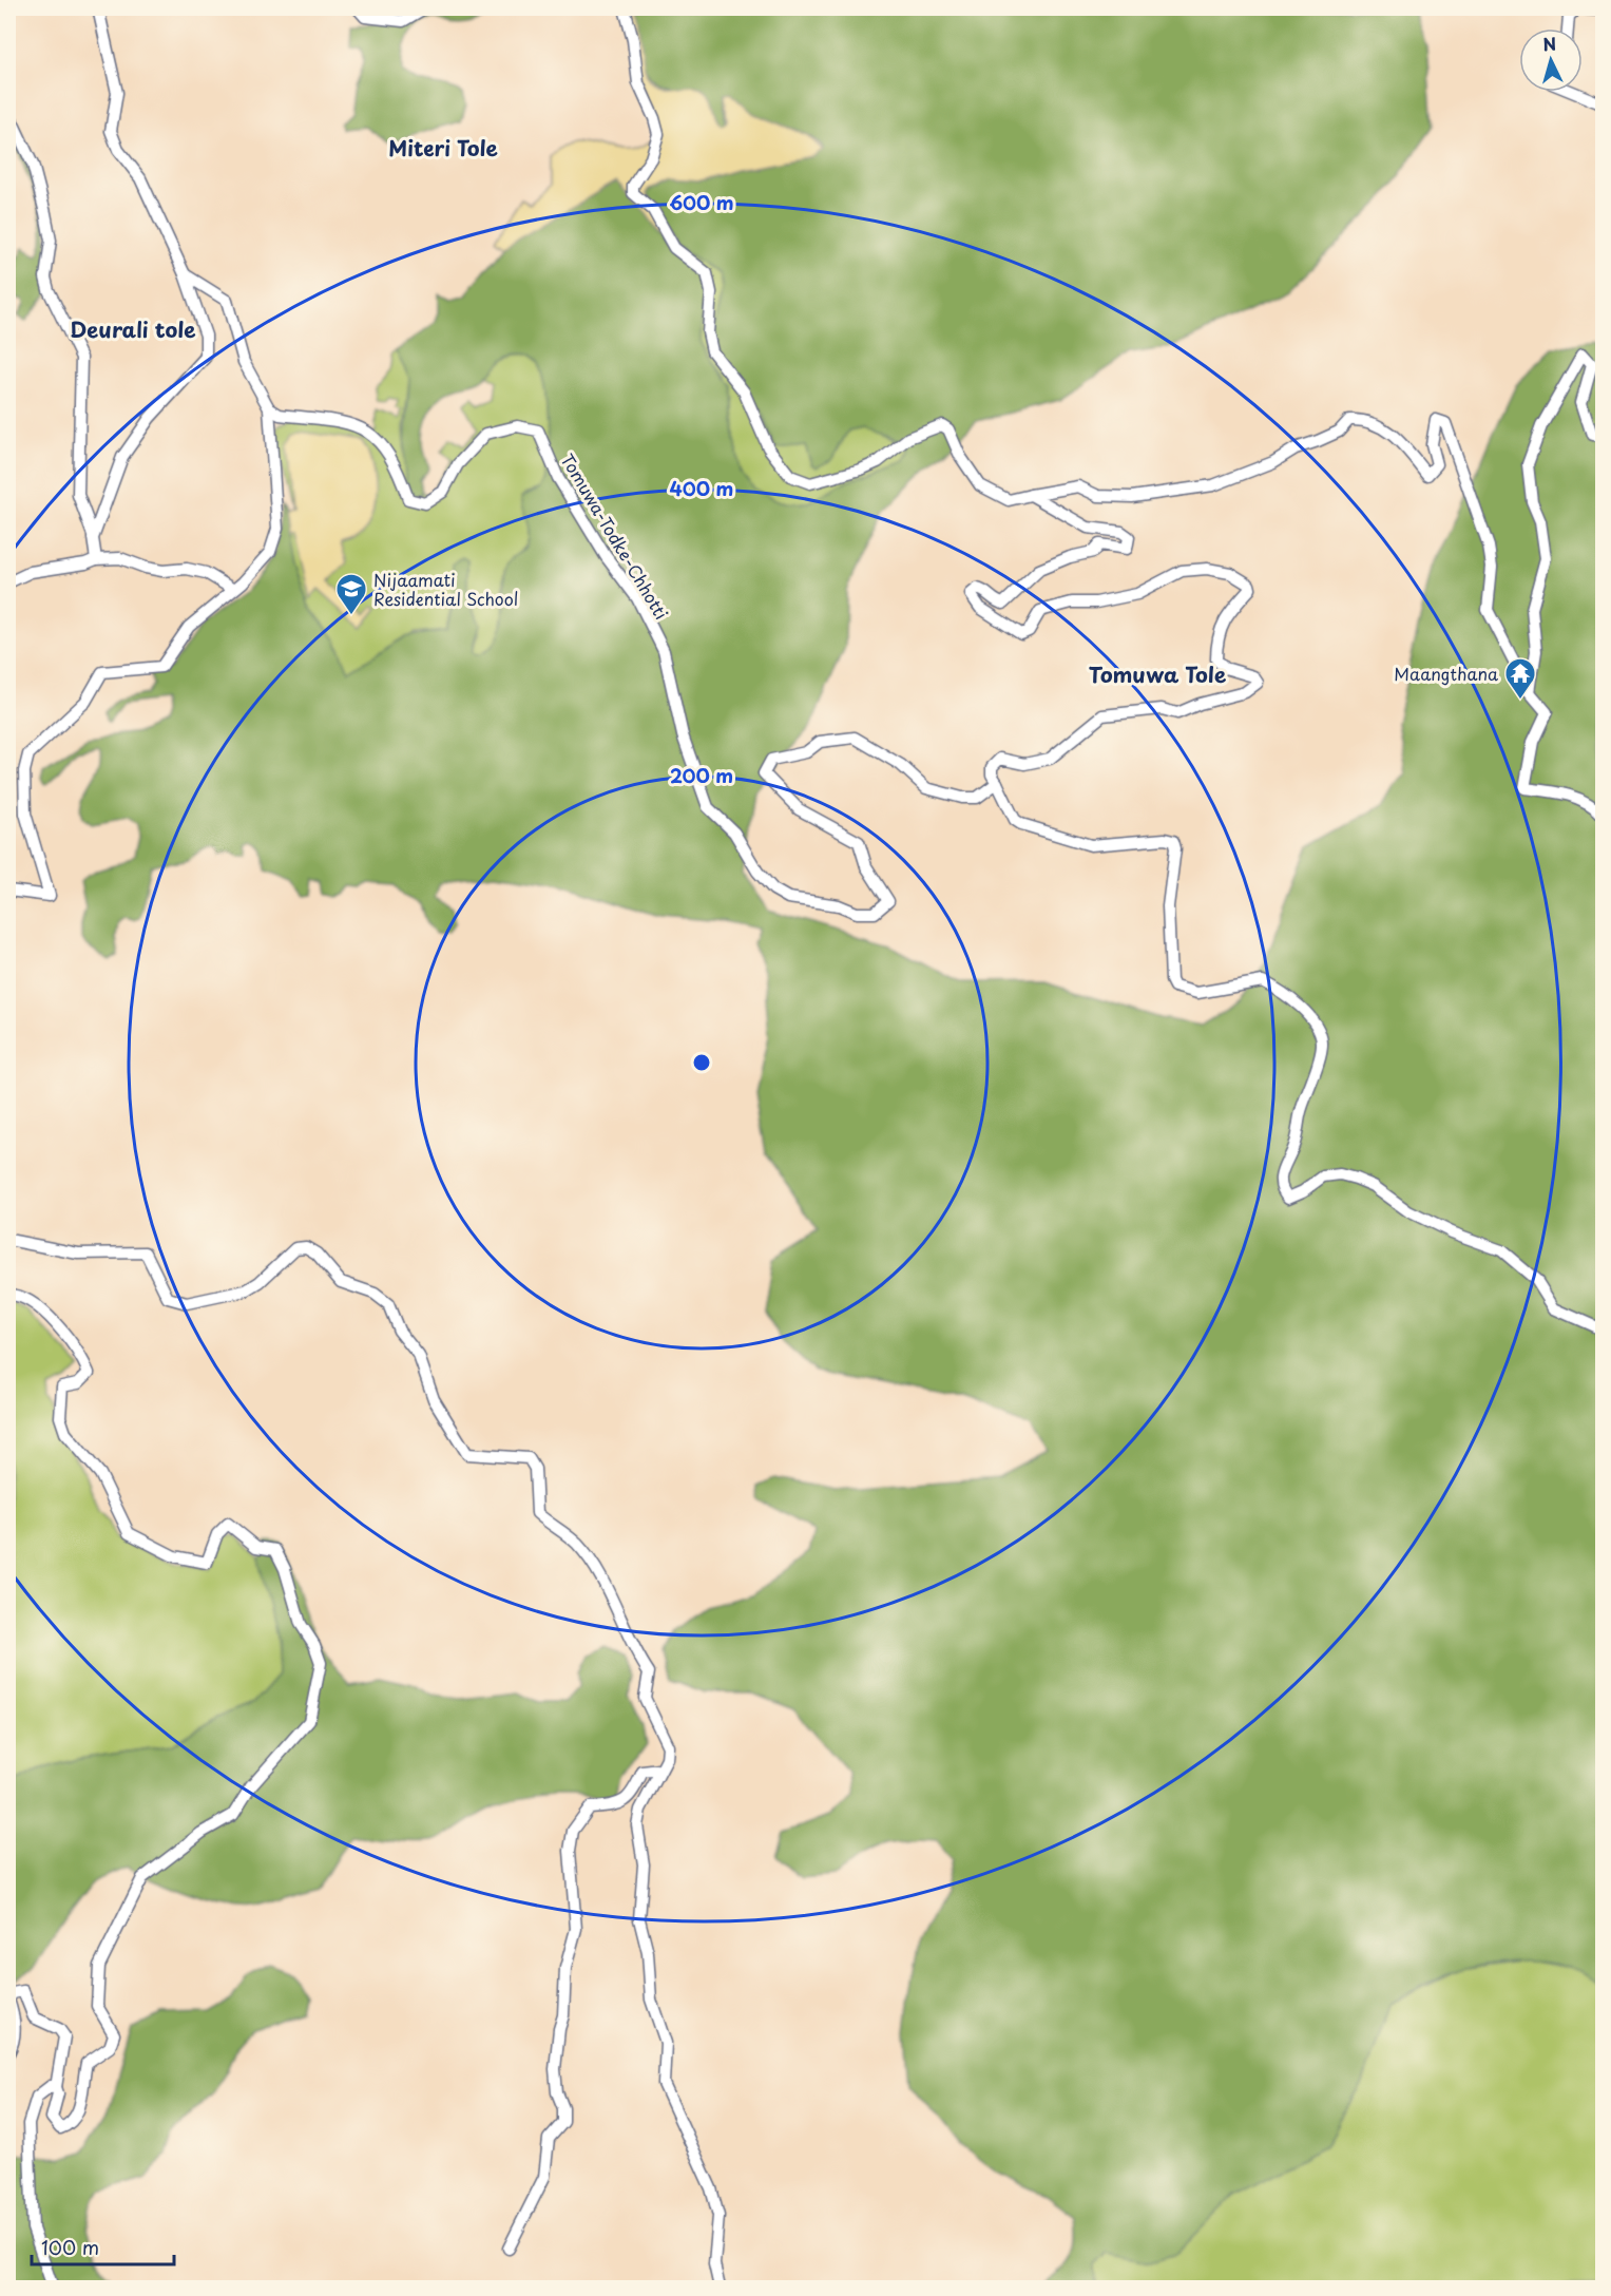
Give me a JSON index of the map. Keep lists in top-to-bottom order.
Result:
{
  "streets": {
    "street": ["Tomuwa-Todke-Chhotti"]
  },
  "districts": ["Miteri Tole", "Deurali tole", "Tomuwa Tole"],
  "places": {
    "school or university": ["Nijaamati Residential School"],
    "temple": ["Maangthana"]
  },
  "scale_bar": "100 m",
  "north": "top",
  "rings": ["600 m", "400 m", "200 m"]
}
